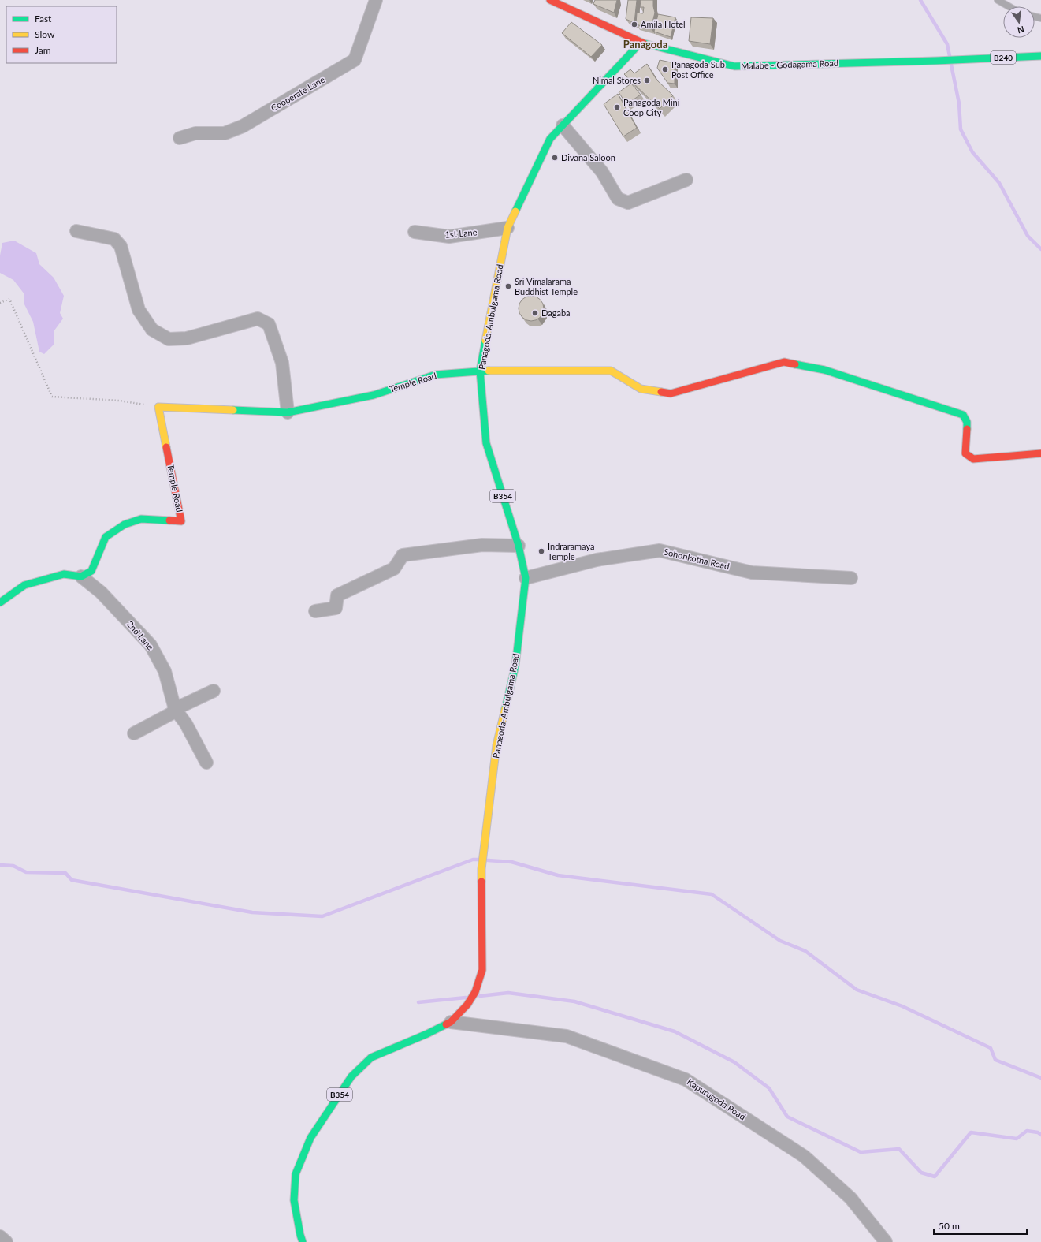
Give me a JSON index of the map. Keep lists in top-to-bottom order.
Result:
{
  "streets": {
    "main road": [
      "B240",
      "Malabe - Godagama Road",
      "Panagoda-Ambulgama Road",
      "Temple Road",
      "B354"
    ],
    "street": [
      "Cooperate Lane",
      "1st Lane",
      "Sohonkotha Road",
      "2nd Lane",
      "Kapurugoda Road"
    ]
  },
  "crossings": [
    ["Malabe - Godagama Road", "Panagoda-Ambulgama Road"],
    ["1st Lane", "Panagoda-Ambulgama Road"],
    ["Panagoda-Ambulgama Road", "Temple Road"],
    ["Panagoda-Ambulgama Road", "Sohonkotha Road"],
    ["Panagoda-Ambulgama Road", "Kapurugoda Road"],
    ["Temple Road", "2nd Lane"]
  ],
  "districts": ["Panagoda"],
  "places": [
    "Amila Hotel",
    "Panagoda Sub Post Office",
    "Nimal Stores",
    "Panagoda Mini Coop City",
    "Divana Saloon",
    "Sri Vimalarama Buddhist Temple",
    "Dagaba",
    "Indraramaya Temple"
  ],
  "legend": ["Fast", "Slow", "Jam"],
  "scale_bar": "50 m",
  "north": "bottom"
}
